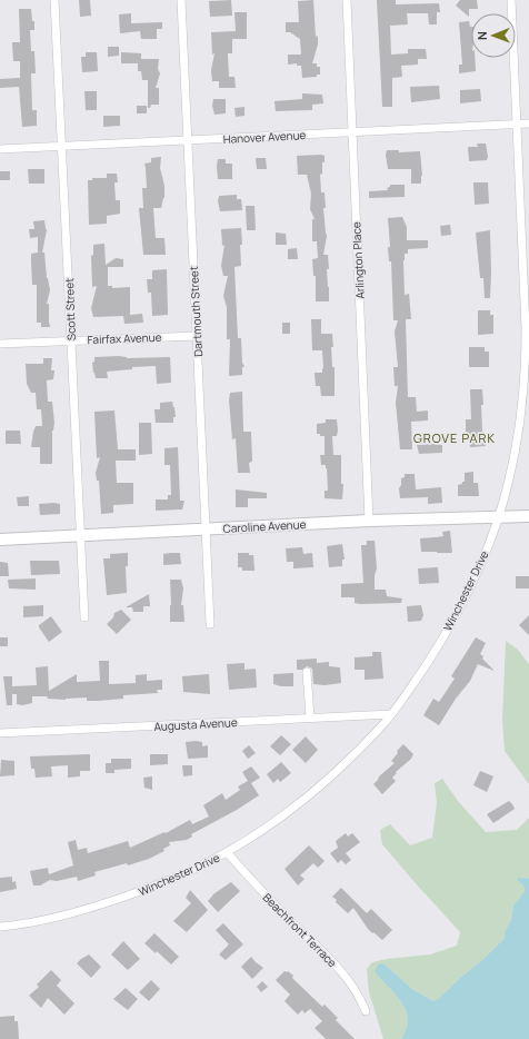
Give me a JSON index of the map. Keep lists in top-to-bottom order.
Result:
{
  "streets": {
    "street": [
      "Hanover Avenue",
      "Arlington Place",
      "Scott Street",
      "Dartmouth Street",
      "Fairfax Avenue",
      "Caroline Avenue",
      "Winchester Drive",
      "Augusta Avenue",
      "Beachfront Terrace"
    ]
  },
  "crossings": [
    ["Hanover Avenue", "Arlington Place"],
    ["Hanover Avenue", "Scott Street"],
    ["Hanover Avenue", "Dartmouth Street"],
    ["Hanover Avenue", "Winchester Drive"],
    ["Arlington Place", "Caroline Avenue"],
    ["Scott Street", "Fairfax Avenue"],
    ["Scott Street", "Caroline Avenue"],
    ["Dartmouth Street", "Fairfax Avenue"],
    ["Dartmouth Street", "Caroline Avenue"],
    ["Caroline Avenue", "Winchester Drive"],
    ["Winchester Drive", "Augusta Avenue"],
    ["Winchester Drive", "Beachfront Terrace"]
  ],
  "districts": ["GROVE PARK"],
  "north": "left"
}
